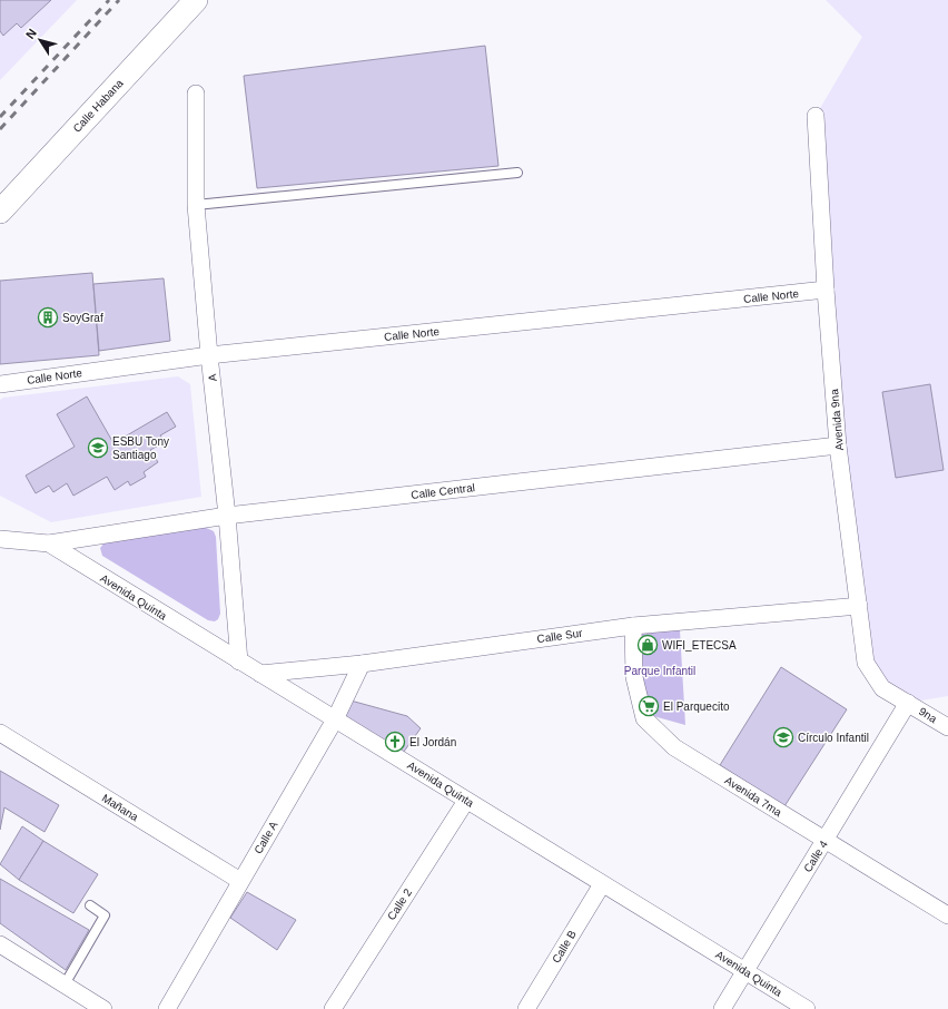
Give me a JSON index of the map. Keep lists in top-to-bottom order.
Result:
{
  "streets": {
    "street": [
      "Calle Habana",
      "Calle Norte",
      "A",
      "Avenida 9na",
      "Calle Central",
      "Avenida Quinta",
      "Calle Sur",
      "9na",
      "Avenida 7ma",
      "Mañana",
      "Calle A",
      "Calle 4",
      "Calle 2",
      "Calle B"
    ]
  },
  "crossings": [
    ["Calle Norte", "A"],
    ["Calle Norte", "Avenida 9na"],
    ["A", "Calle Central"],
    ["A", "Avenida Quinta"],
    ["Avenida 9na", "Calle Central"],
    ["Avenida 9na", "Calle Sur"],
    ["Avenida 9na", "9na"],
    ["Avenida 9na", "Calle 4"],
    ["Calle Central", "Avenida Quinta"],
    ["Avenida Quinta", "Calle Sur"],
    ["Avenida Quinta", "Calle A"],
    ["Avenida Quinta", "Calle 4"],
    ["Avenida Quinta", "Calle 2"],
    ["Avenida Quinta", "Calle B"],
    ["Calle Sur", "Avenida 7ma"],
    ["Calle Sur", "Calle A"],
    ["9na", "Calle 4"],
    ["Avenida 7ma", "Calle 4"],
    ["Mañana", "Calle A"]
  ],
  "parks": ["Parque Infantil"],
  "places": {
    "building": ["SoyGraf"],
    "school or university": ["ESBU Tony Santiago", "Círculo Infantil"],
    "shop": ["WIFI_ETECSA"],
    "supermarket": ["El Parquecito"],
    "church": ["El Jordán"]
  },
  "north": "top left"
}
